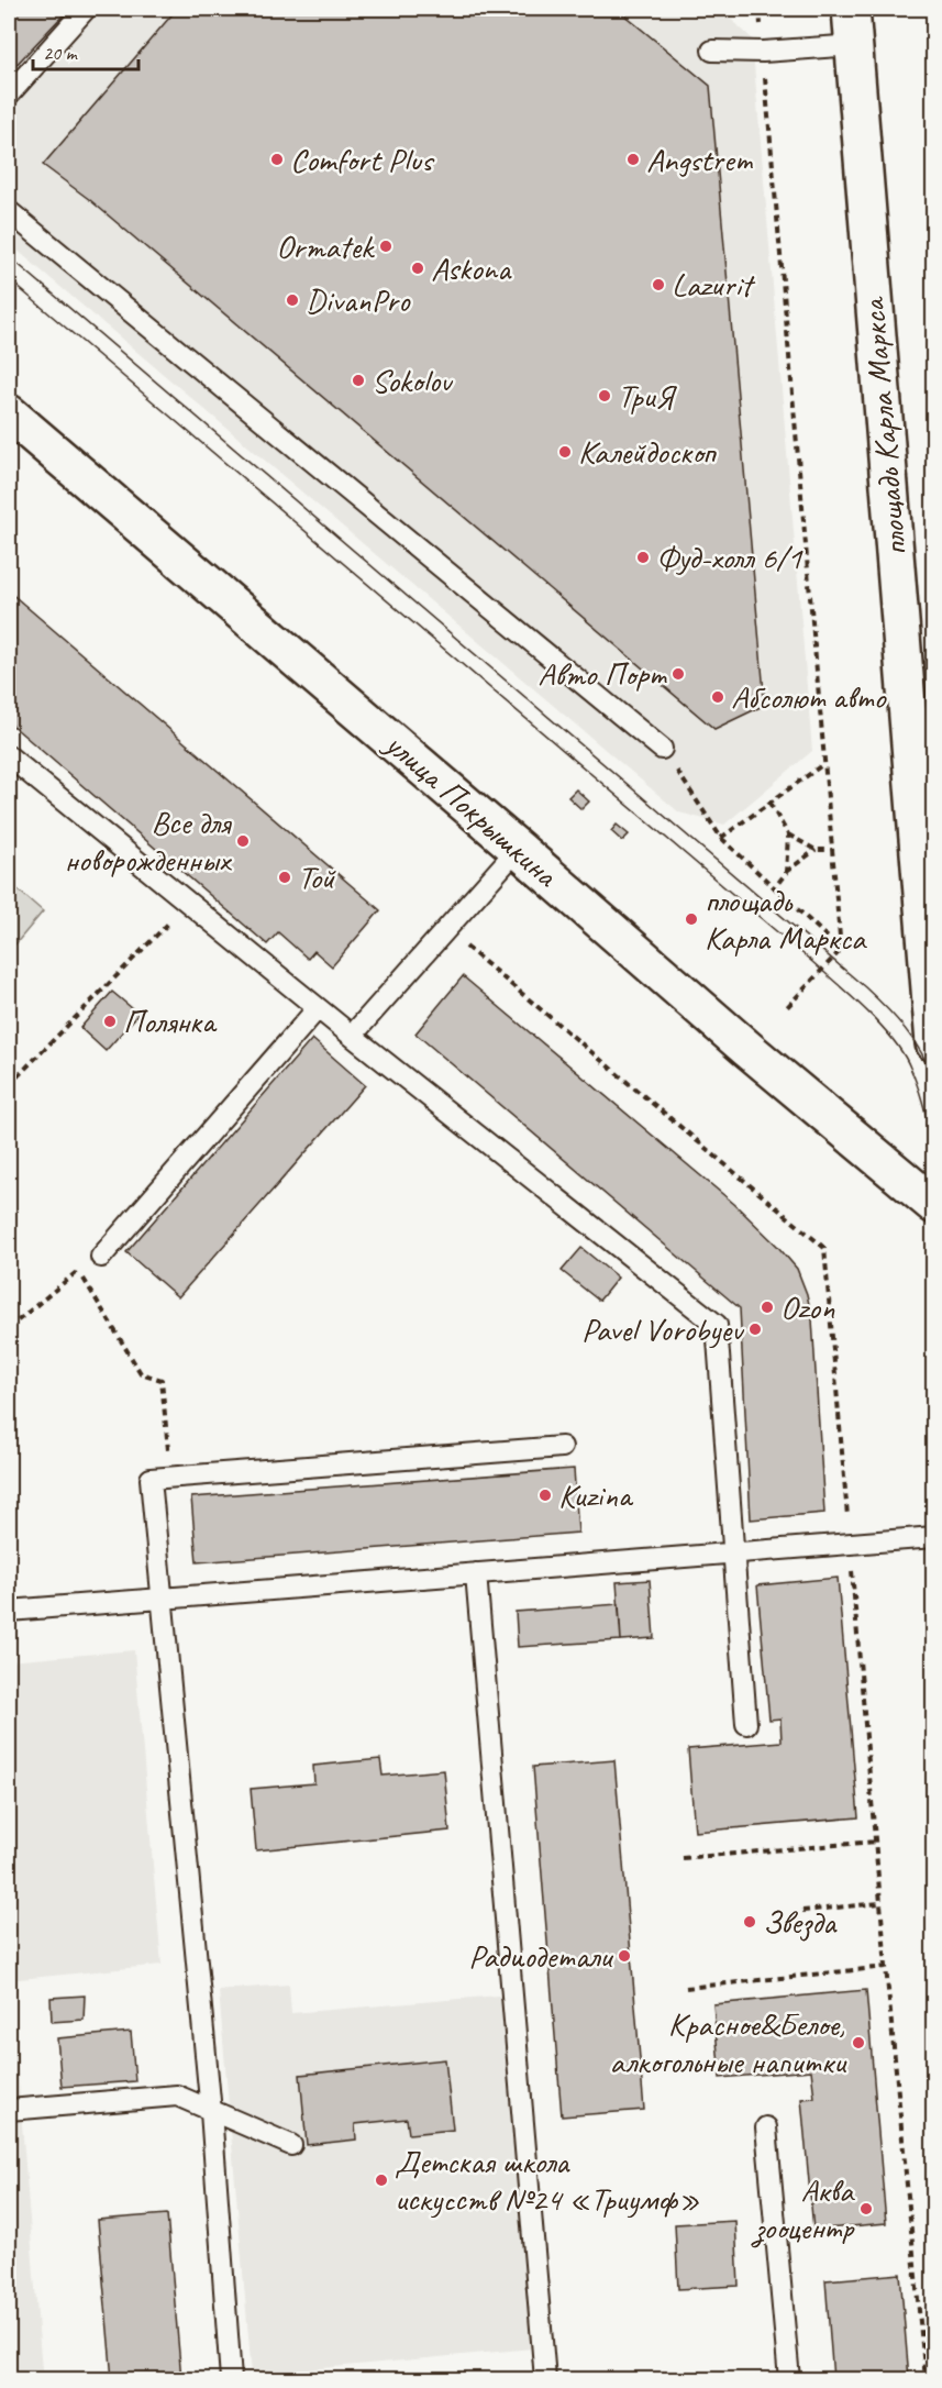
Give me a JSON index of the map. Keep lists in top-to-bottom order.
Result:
{
  "streets": {
    "main road": ["площадь Карла Маркса", "улица Покрышкина"]
  },
  "places": [
    "Comfort Plus",
    "Angstrem",
    "Ormatek",
    "Askona",
    "Lazurit",
    "DivanPro",
    "Sokolov",
    "ТриЯ",
    "Калейдоскоп",
    "Фуд-холл 6/1",
    "Авто Порт",
    "Абсолют авто",
    "Все для новорожденных",
    "Той",
    "площадь Карла Маркса",
    "Полянка",
    "Ozon",
    "Pavel Vorobyev",
    "Kuzina",
    "Звезда",
    "Радиодетали",
    "Красное&Белое, алкогольные напитки",
    "Детская школа искусств №24 «Триумф»",
    "Аква зооцентр"
  ],
  "scale_bar": "20 m"
}
